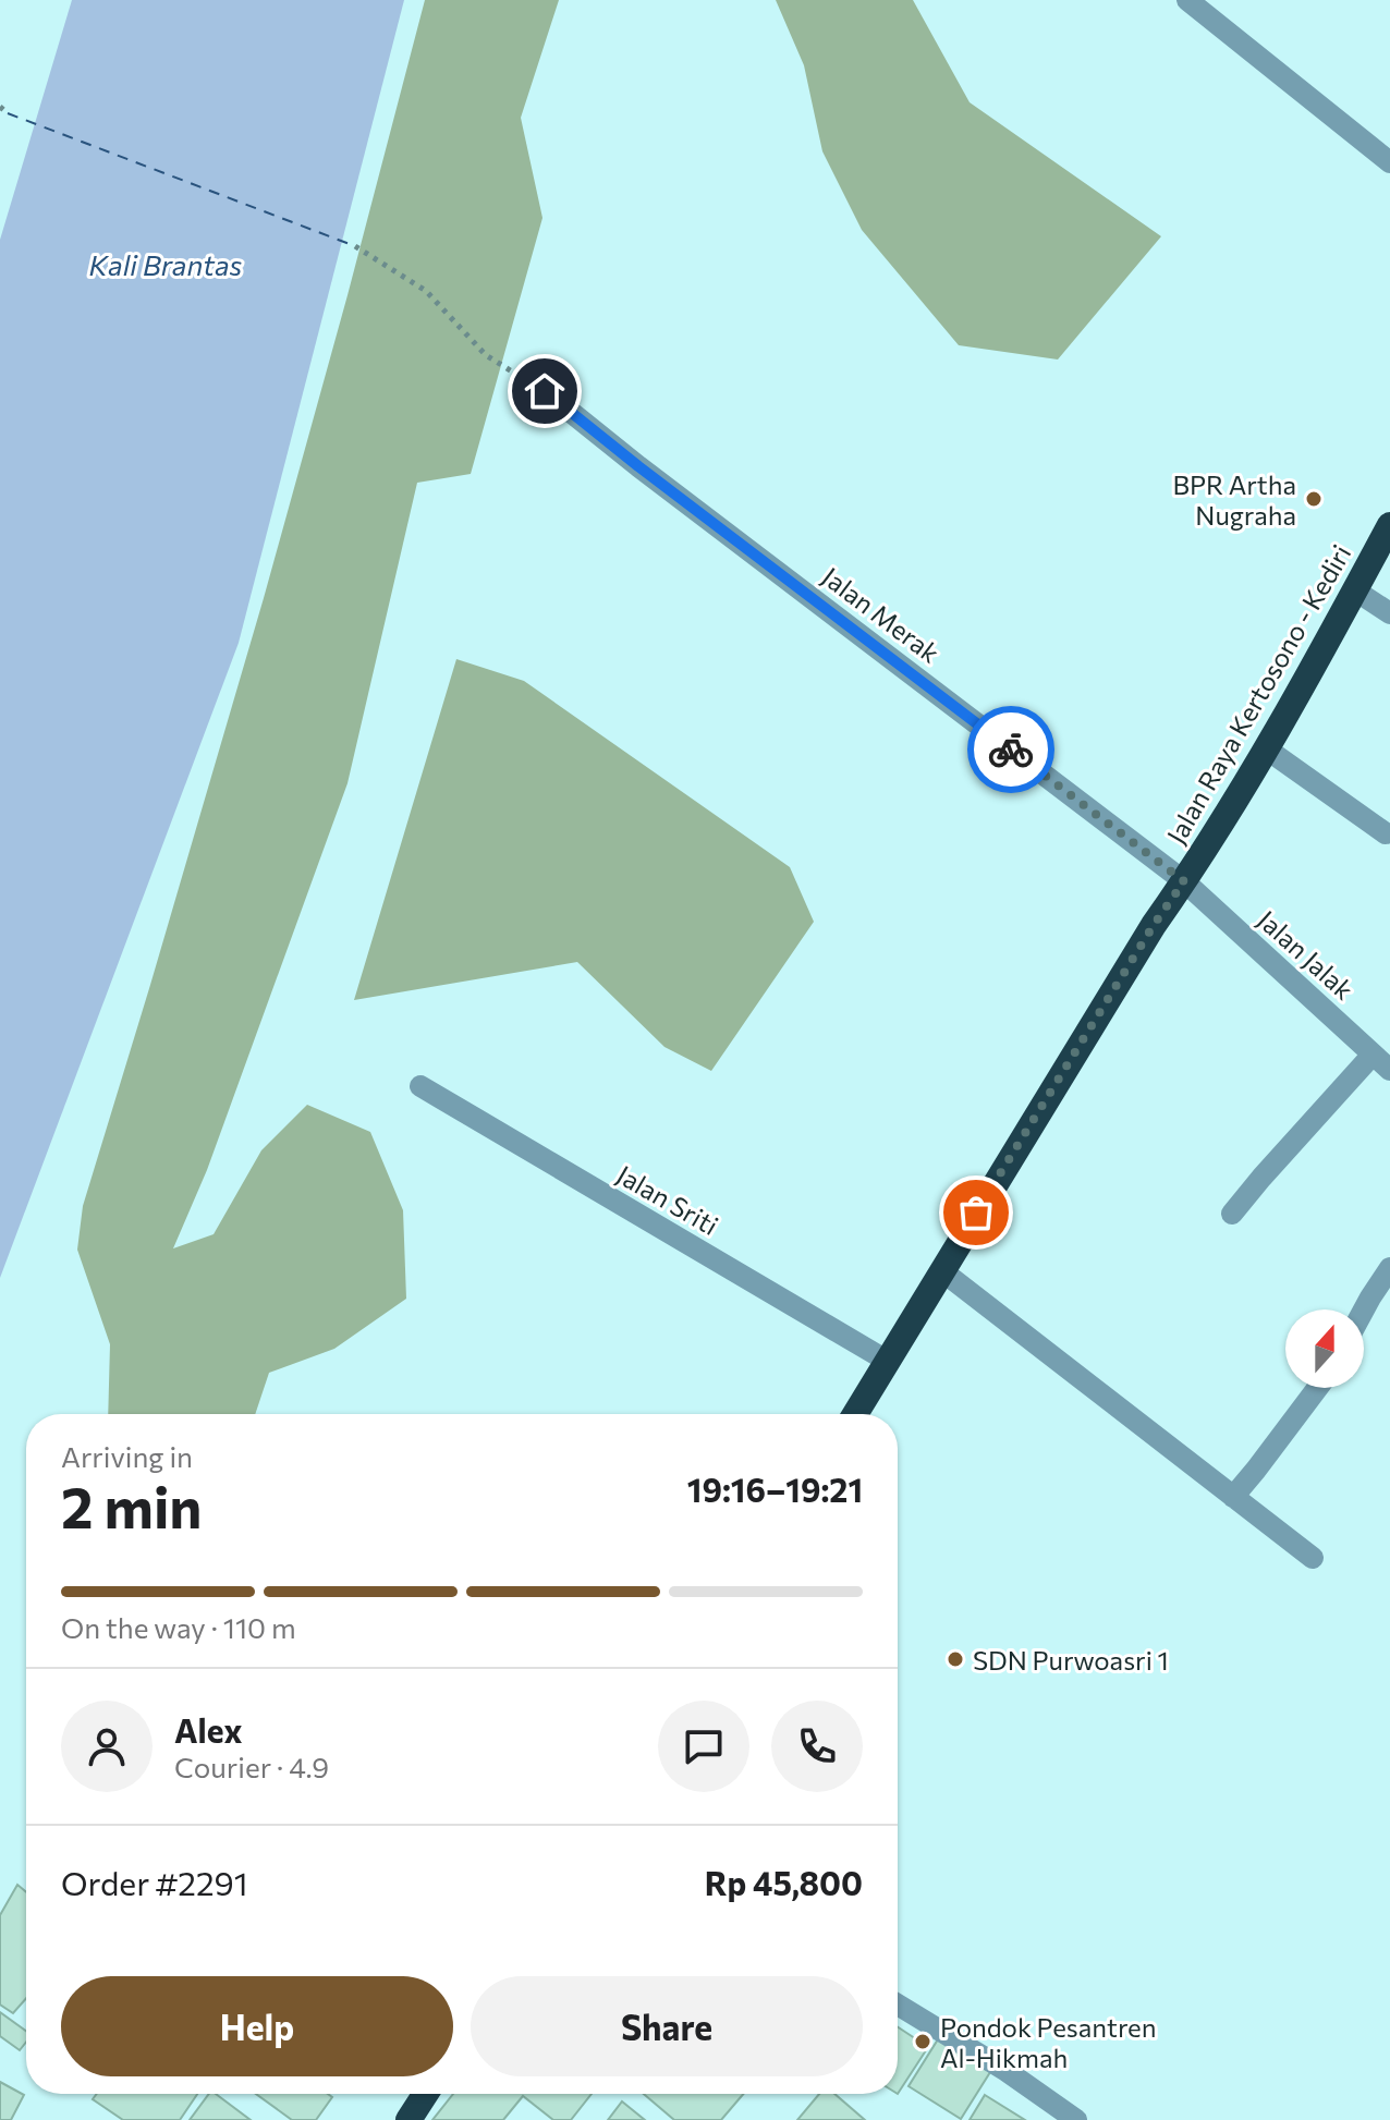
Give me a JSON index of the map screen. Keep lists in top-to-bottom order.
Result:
{
  "streets": {
    "highway": ["Jalan Raya Kertosono - Kediri"],
    "street": ["Jalan Merak", "Jalan Jalak", "Jalan Sriti"]
  },
  "crossings": [
    ["Jalan Merak", "Jalan Raya Kertosono - Kediri"],
    ["Jalan Merak", "Jalan Jalak"],
    ["Jalan Raya Kertosono - Kediri", "Jalan Jalak"],
    ["Jalan Raya Kertosono - Kediri", "Jalan Sriti"]
  ],
  "water": ["Kali Brantas"],
  "places": ["BPR Artha Nugraha", "SDN Purwoasri 1", "Pondok Pesantren Al-Hikmah"],
  "north": "top",
  "page": {
    "heading": ["2 min", "Arriving in", "19:16–19:21"],
    "panel": [
      "Alex",
      "Courier · 4.9",
      "Order #2291",
      "Rp 45,800"
    ],
    "bar": "On the way · 110 m",
    "buttons": ["Help", "Share"]
  }
}
